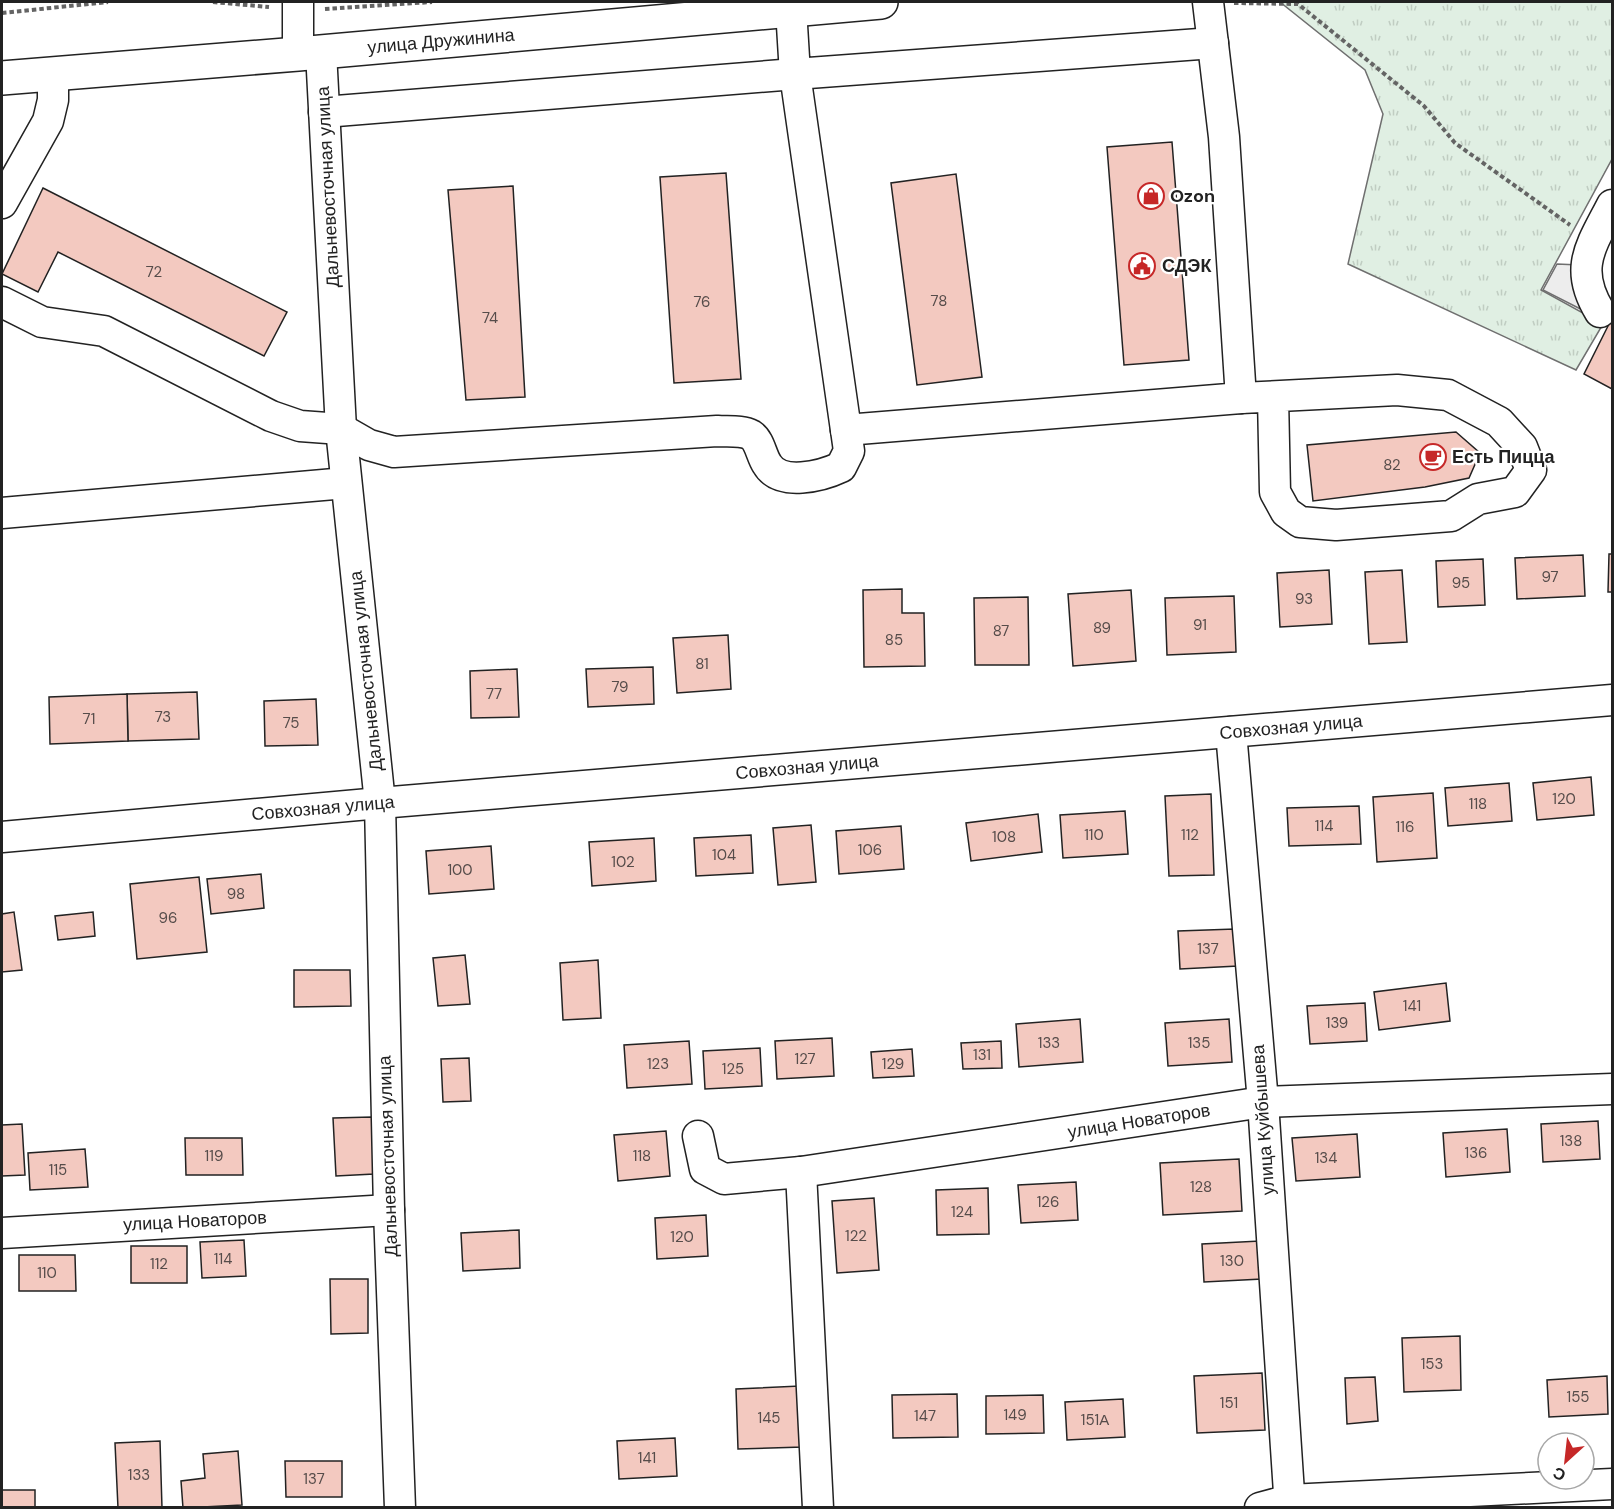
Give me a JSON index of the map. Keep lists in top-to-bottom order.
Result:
{
  "streets": {
    "main road": ["улица Дружинина"],
    "street": [
      "Дальневосточная улица",
      "Совхозная улица",
      "улица Куйбышева",
      "улица Новаторов"
    ]
  },
  "crossings": [
    ["улица Дружинина", "Дальневосточная улица"],
    ["Дальневосточная улица", "Совхозная улица"],
    ["Дальневосточная улица", "улица Новаторов"],
    ["Совхозная улица", "улица Куйбышева"],
    ["улица Куйбышева", "улица Новаторов"]
  ],
  "places": {
    "shop": ["Ozon"],
    "public building": ["СДЭК"],
    "cafe": ["Есть Пицца"]
  },
  "house_numbers": [
    "72",
    "78",
    "76",
    "74",
    "82",
    "97",
    "95",
    "93",
    "91",
    "89",
    "87",
    "85",
    "81",
    "79",
    "77",
    "73",
    "71",
    "75",
    "120",
    "118",
    "114",
    "116",
    "110",
    "112",
    "108",
    "106",
    "104",
    "102",
    "100",
    "98",
    "96",
    "137",
    "141",
    "139",
    "133",
    "135",
    "131",
    "127",
    "123",
    "129",
    "125",
    "138",
    "136",
    "119",
    "118",
    "134",
    "115",
    "128",
    "126",
    "124",
    "122",
    "120",
    "114",
    "130",
    "112",
    "110",
    "153",
    "155",
    "151",
    "149",
    "147",
    "145",
    "151А",
    "141",
    "133",
    "137"
  ],
  "north": "bottom left"
}
